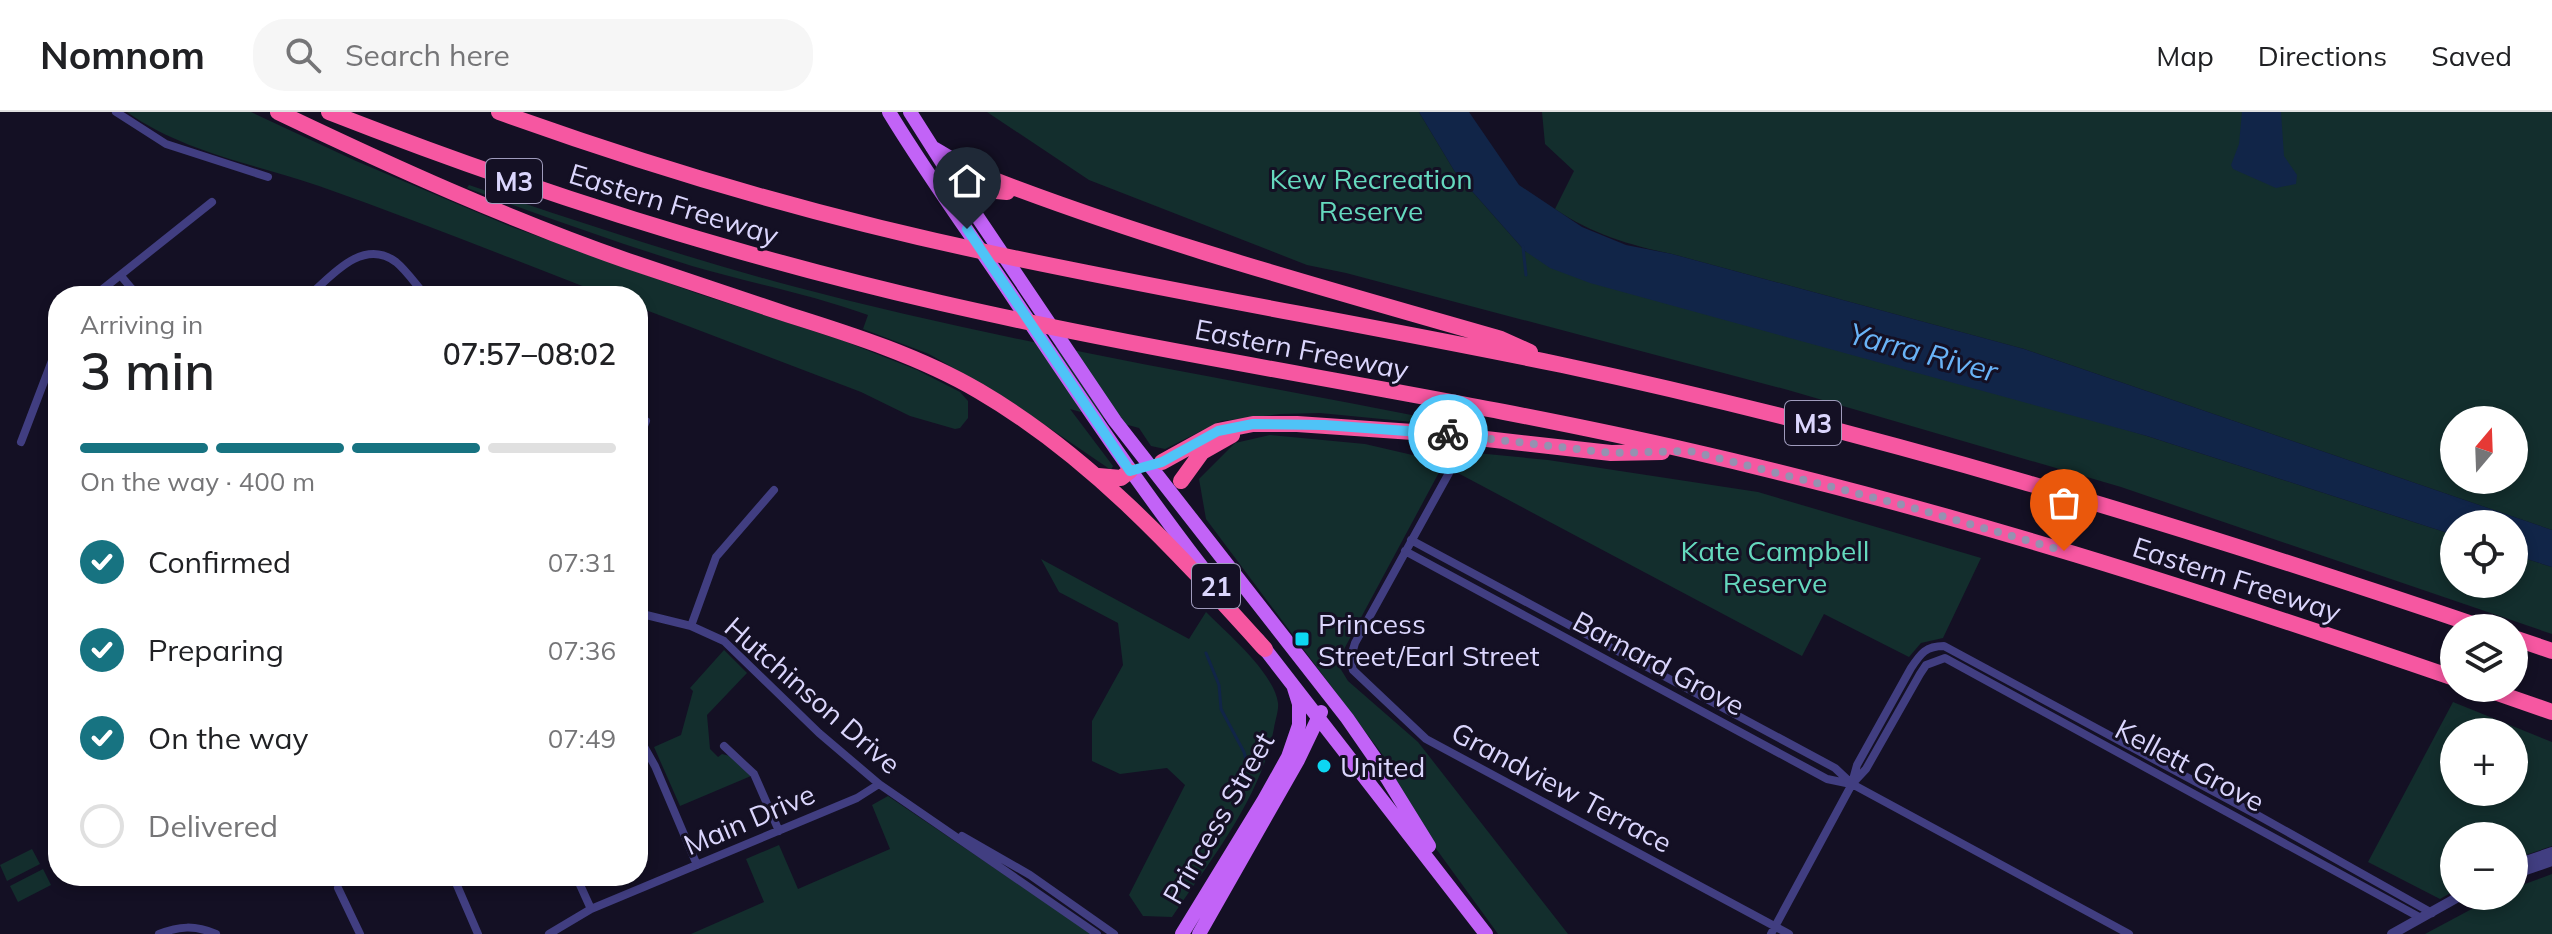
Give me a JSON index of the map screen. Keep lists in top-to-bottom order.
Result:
{
  "streets": {
    "highway": ["M3", "Eastern Freeway"],
    "main road": ["21", "Princess Street"],
    "street": [
      "Barnard Grove",
      "Hutchinson Drive",
      "Kellett Grove",
      "Grandview Terrace",
      "Main Drive"
    ]
  },
  "crossings": [
    ["21", "Princess Street"],
    ["Barnard Grove", "Kellett Grove"],
    ["Barnard Grove", "Grandview Terrace"],
    ["Hutchinson Drive", "Main Drive"]
  ],
  "water": ["Yarra River"],
  "parks": ["Kew Recreation Reserve", "Kate Campbell Reserve"],
  "places": {
    "transit": ["Princess Street/Earl Street"],
    "other": ["United"]
  },
  "north": "top",
  "page": {
    "header": "Nomnom",
    "search": "Search here",
    "nav": ["Map", "Directions", "Saved"],
    "heading": ["3 min", "Arriving in", "07:57–08:02"],
    "map_buttons": ["+", "−"],
    "bar": "On the way · 400 m",
    "list": [
      ["Confirmed", "07:31"],
      ["Preparing", "07:36"],
      ["On the way", "07:49"],
      "Delivered"
    ]
  }
}
